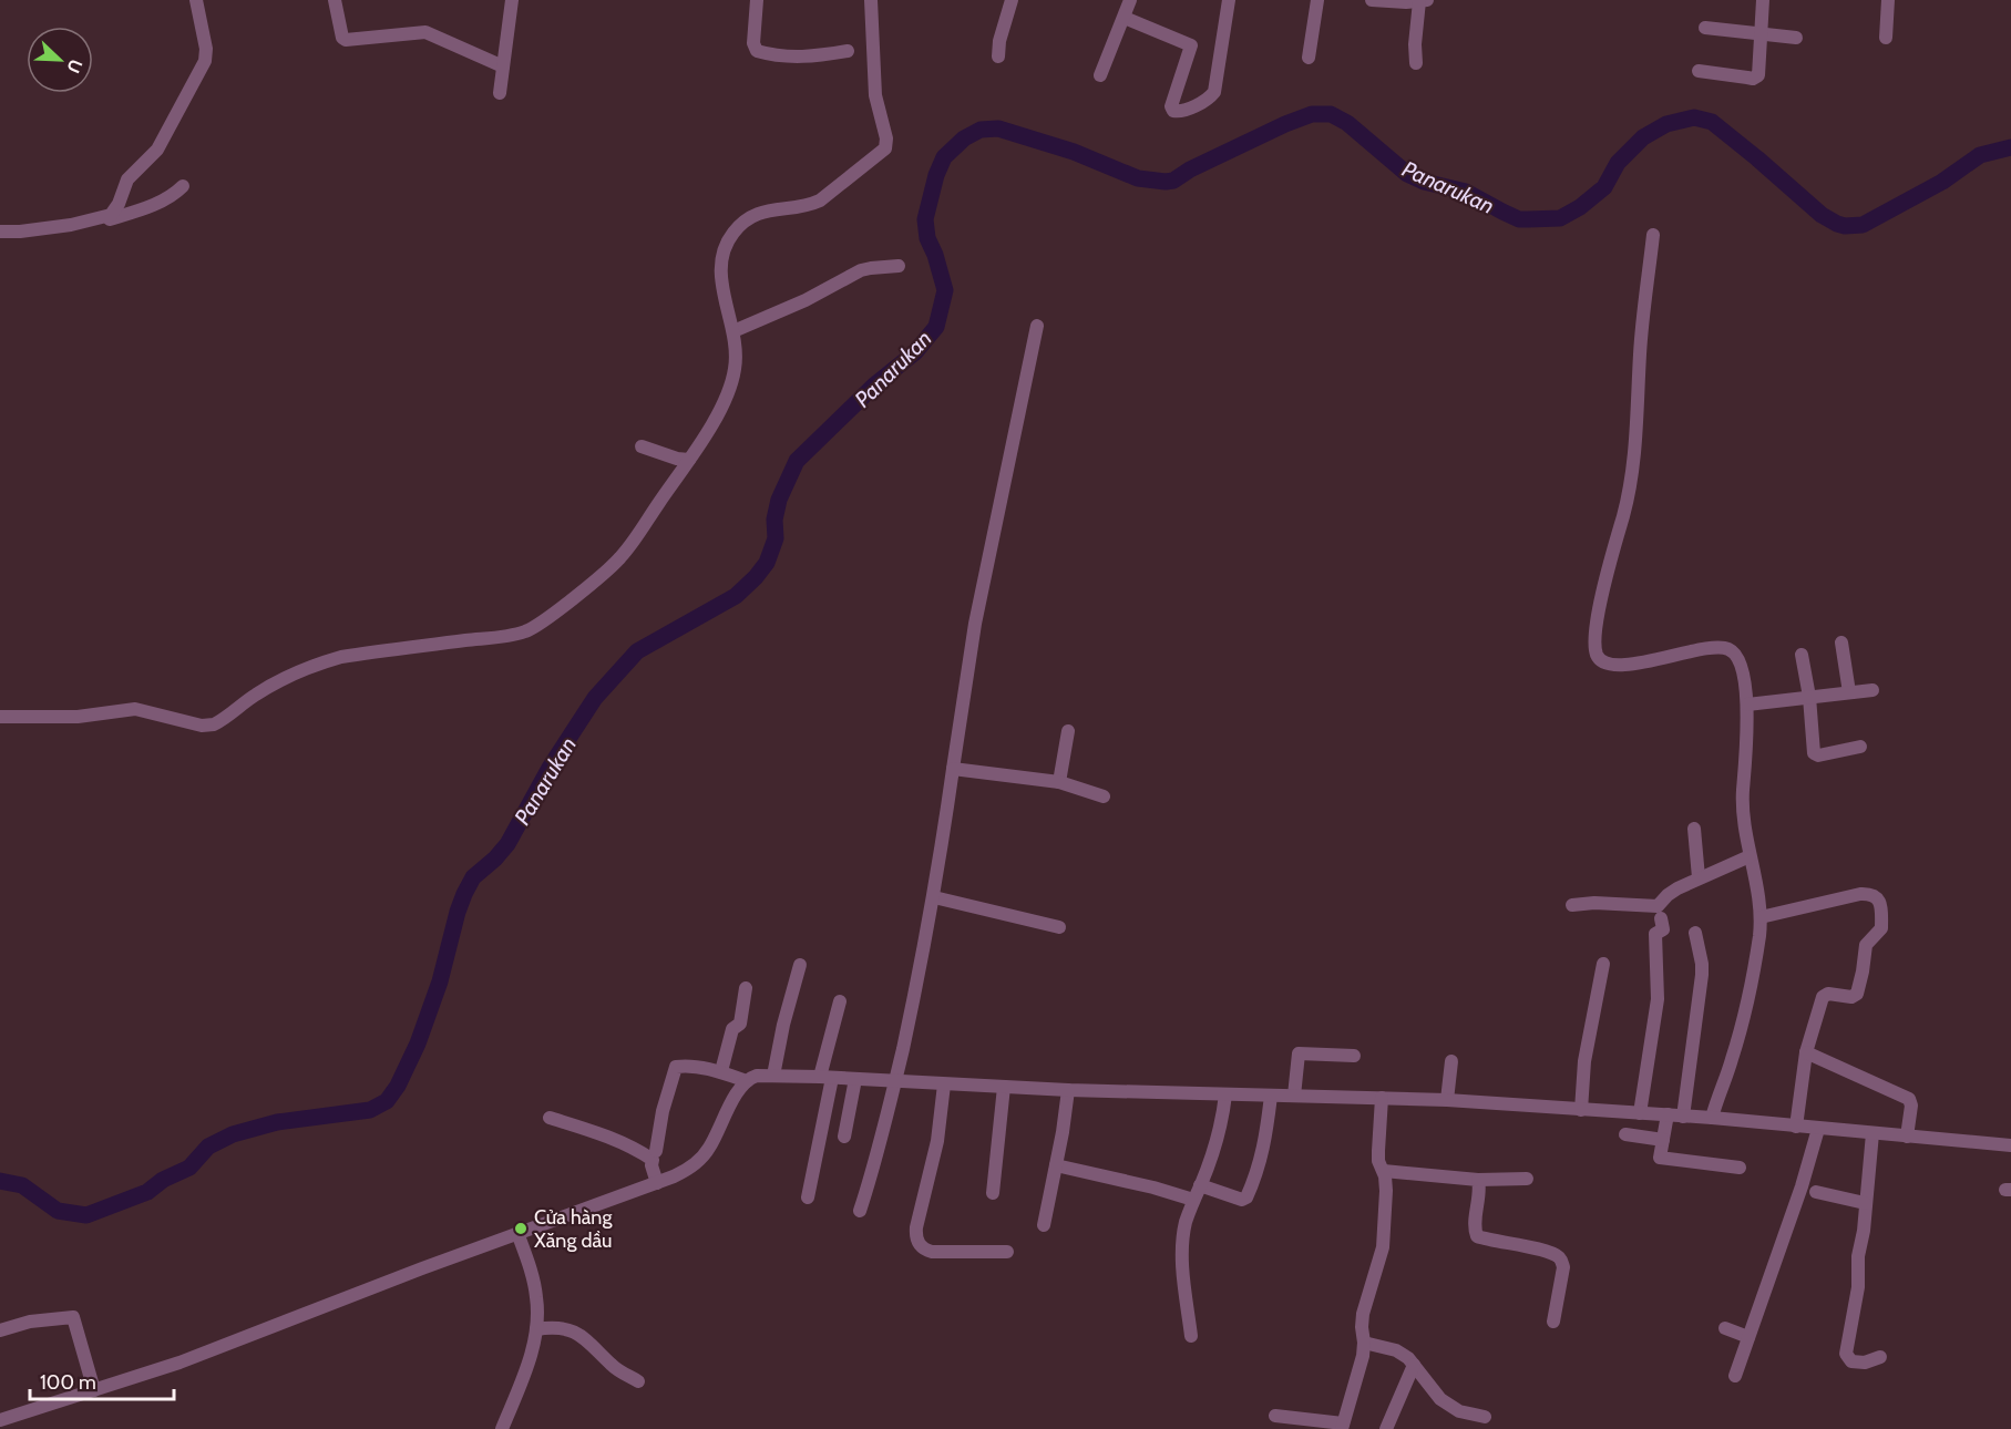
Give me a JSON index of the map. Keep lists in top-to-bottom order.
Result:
{
  "water": ["Panarukan"],
  "places": ["Cửa hàng Xăng dầu"],
  "scale_bar": "100 m",
  "north": "bottom right"
}
